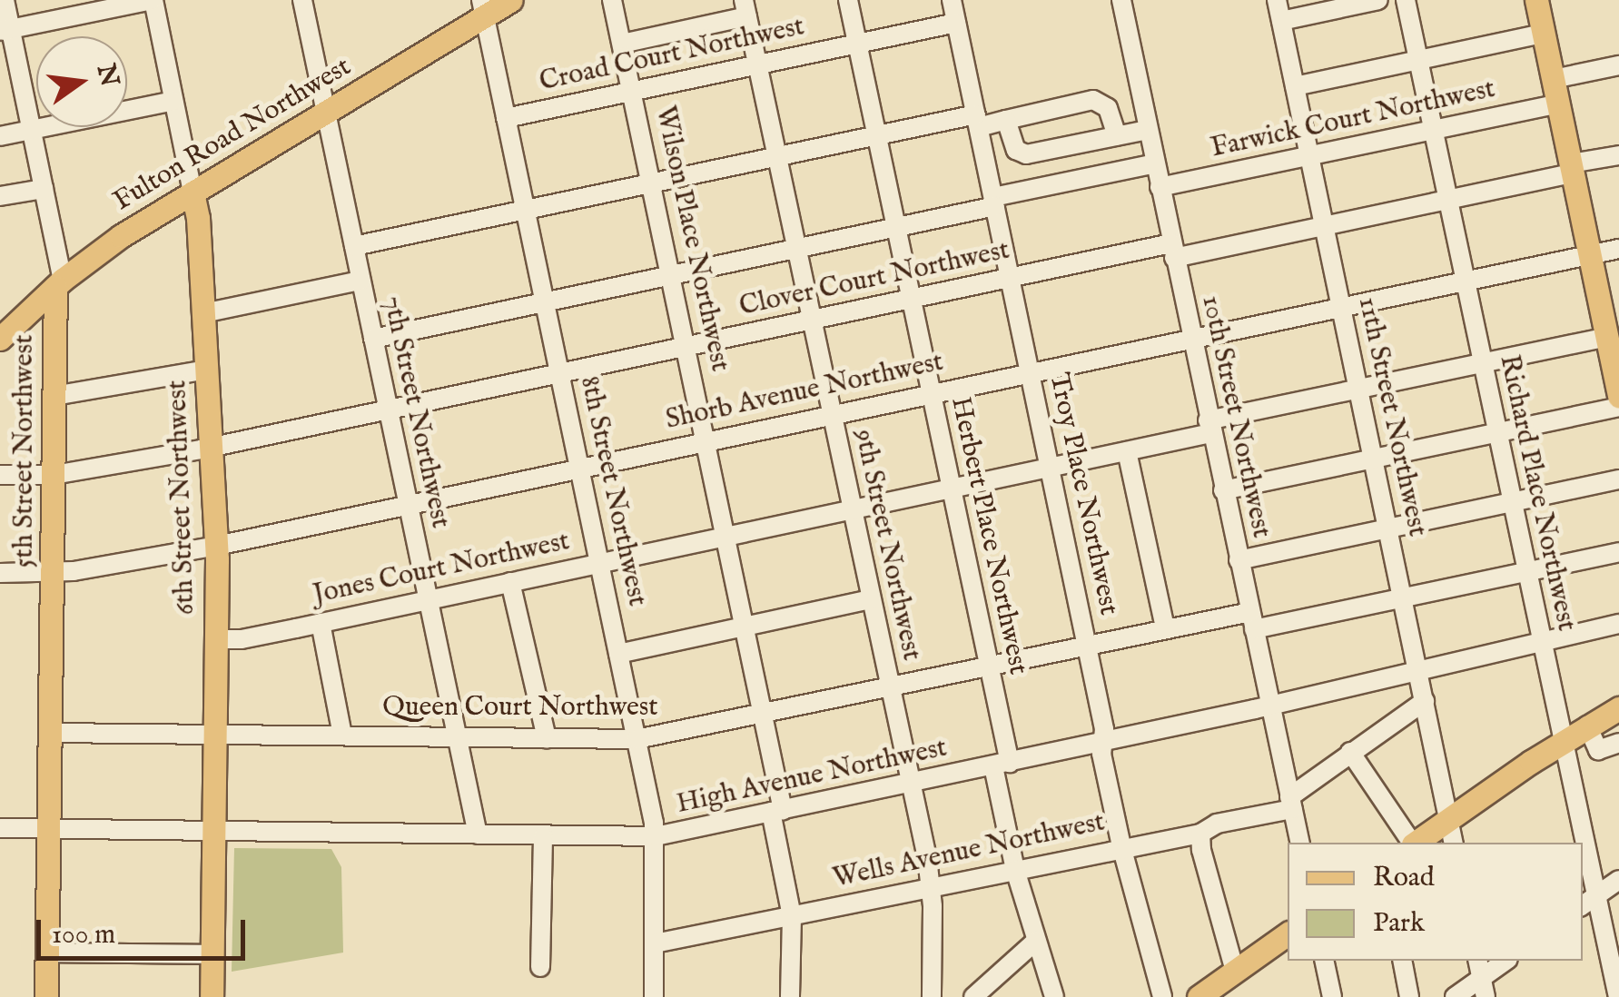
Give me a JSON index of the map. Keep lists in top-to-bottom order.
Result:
{
  "streets": {
    "main road": ["Fulton Road Northwest", "5th Street Northwest", "6th Street Northwest"],
    "street": [
      "Croad Court Northwest",
      "Farwick Court Northwest",
      "Wilson Place Northwest",
      "Clover Court Northwest",
      "Shorb Avenue Northwest",
      "7th Street Northwest",
      "10th Street Northwest",
      "11th Street Northwest",
      "8th Street Northwest",
      "Richard Place Northwest",
      "Troy Place Northwest",
      "Herbert Place Northwest",
      "9th Street Northwest",
      "Jones Court Northwest",
      "Queen Court Northwest",
      "High Avenue Northwest",
      "Wells Avenue Northwest"
    ]
  },
  "crossings": [
    ["Croad Court Northwest", "Wilson Place Northwest"],
    ["Croad Court Northwest", "8th Street Northwest"],
    ["Croad Court Northwest", "Troy Place Northwest"],
    ["Croad Court Northwest", "Herbert Place Northwest"],
    ["Croad Court Northwest", "9th Street Northwest"],
    ["Farwick Court Northwest", "10th Street Northwest"],
    ["Farwick Court Northwest", "11th Street Northwest"],
    ["Farwick Court Northwest", "Richard Place Northwest"],
    ["Fulton Road Northwest", "7th Street Northwest"],
    ["Fulton Road Northwest", "5th Street Northwest"],
    ["Fulton Road Northwest", "8th Street Northwest"],
    ["Fulton Road Northwest", "6th Street Northwest"],
    ["Wilson Place Northwest", "Clover Court Northwest"],
    ["Wilson Place Northwest", "Shorb Avenue Northwest"],
    ["Wilson Place Northwest", "Jones Court Northwest"],
    ["Wilson Place Northwest", "Queen Court Northwest"],
    ["Wilson Place Northwest", "High Avenue Northwest"],
    ["Wilson Place Northwest", "Wells Avenue Northwest"],
    ["Clover Court Northwest", "7th Street Northwest"],
    ["Clover Court Northwest", "10th Street Northwest"],
    ["Clover Court Northwest", "11th Street Northwest"],
    ["Clover Court Northwest", "5th Street Northwest"],
    ["Clover Court Northwest", "8th Street Northwest"],
    ["Clover Court Northwest", "Richard Place Northwest"],
    ["Clover Court Northwest", "Troy Place Northwest"],
    ["Clover Court Northwest", "6th Street Northwest"],
    ["Clover Court Northwest", "Herbert Place Northwest"],
    ["Clover Court Northwest", "9th Street Northwest"],
    ["Shorb Avenue Northwest", "7th Street Northwest"],
    ["Shorb Avenue Northwest", "10th Street Northwest"],
    ["Shorb Avenue Northwest", "11th Street Northwest"],
    ["Shorb Avenue Northwest", "5th Street Northwest"],
    ["Shorb Avenue Northwest", "8th Street Northwest"],
    ["Shorb Avenue Northwest", "Richard Place Northwest"],
    ["Shorb Avenue Northwest", "Troy Place Northwest"],
    ["Shorb Avenue Northwest", "6th Street Northwest"],
    ["Shorb Avenue Northwest", "Herbert Place Northwest"],
    ["Shorb Avenue Northwest", "9th Street Northwest"],
    ["7th Street Northwest", "Jones Court Northwest"],
    ["7th Street Northwest", "Queen Court Northwest"],
    ["7th Street Northwest", "High Avenue Northwest"],
    ["10th Street Northwest", "Jones Court Northwest"],
    ["10th Street Northwest", "Queen Court Northwest"],
    ["10th Street Northwest", "High Avenue Northwest"],
    ["10th Street Northwest", "Wells Avenue Northwest"],
    ["11th Street Northwest", "Jones Court Northwest"],
    ["11th Street Northwest", "Queen Court Northwest"],
    ["11th Street Northwest", "High Avenue Northwest"],
    ["11th Street Northwest", "Wells Avenue Northwest"],
    ["5th Street Northwest", "Queen Court Northwest"],
    ["5th Street Northwest", "High Avenue Northwest"],
    ["8th Street Northwest", "Jones Court Northwest"],
    ["8th Street Northwest", "Queen Court Northwest"],
    ["8th Street Northwest", "High Avenue Northwest"],
    ["8th Street Northwest", "Wells Avenue Northwest"],
    ["Richard Place Northwest", "Jones Court Northwest"],
    ["Richard Place Northwest", "Queen Court Northwest"],
    ["Richard Place Northwest", "High Avenue Northwest"],
    ["Troy Place Northwest", "Jones Court Northwest"],
    ["Troy Place Northwest", "Queen Court Northwest"],
    ["Troy Place Northwest", "High Avenue Northwest"],
    ["Troy Place Northwest", "Wells Avenue Northwest"],
    ["6th Street Northwest", "Jones Court Northwest"],
    ["6th Street Northwest", "Queen Court Northwest"],
    ["6th Street Northwest", "High Avenue Northwest"],
    ["Herbert Place Northwest", "Jones Court Northwest"],
    ["Herbert Place Northwest", "Queen Court Northwest"],
    ["Herbert Place Northwest", "High Avenue Northwest"],
    ["Herbert Place Northwest", "Wells Avenue Northwest"],
    ["9th Street Northwest", "Jones Court Northwest"],
    ["9th Street Northwest", "Queen Court Northwest"],
    ["9th Street Northwest", "High Avenue Northwest"],
    ["9th Street Northwest", "Wells Avenue Northwest"]
  ],
  "legend": ["Road", "Park"],
  "scale_bar": "100 m",
  "north": "right"
}
